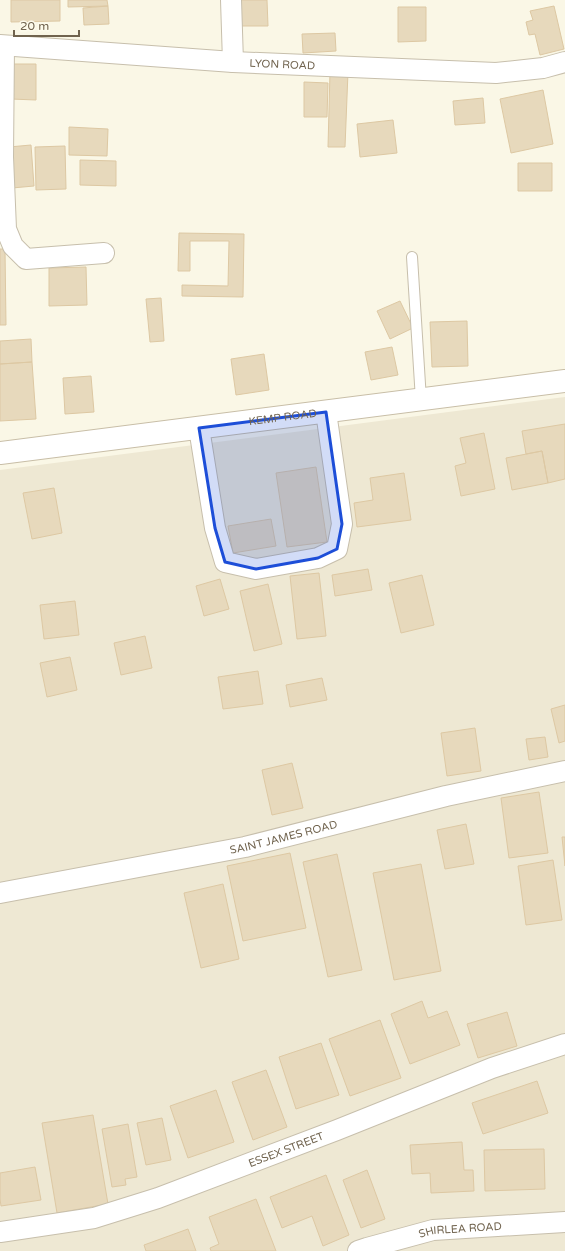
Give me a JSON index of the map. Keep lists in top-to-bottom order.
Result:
{
  "streets": {
    "street": [
      "LYON ROAD",
      "KEMP ROAD",
      "SAINT JAMES ROAD",
      "ESSEX STREET",
      "SHIRLEA ROAD"
    ]
  },
  "scale_bar": "20 m"
}
